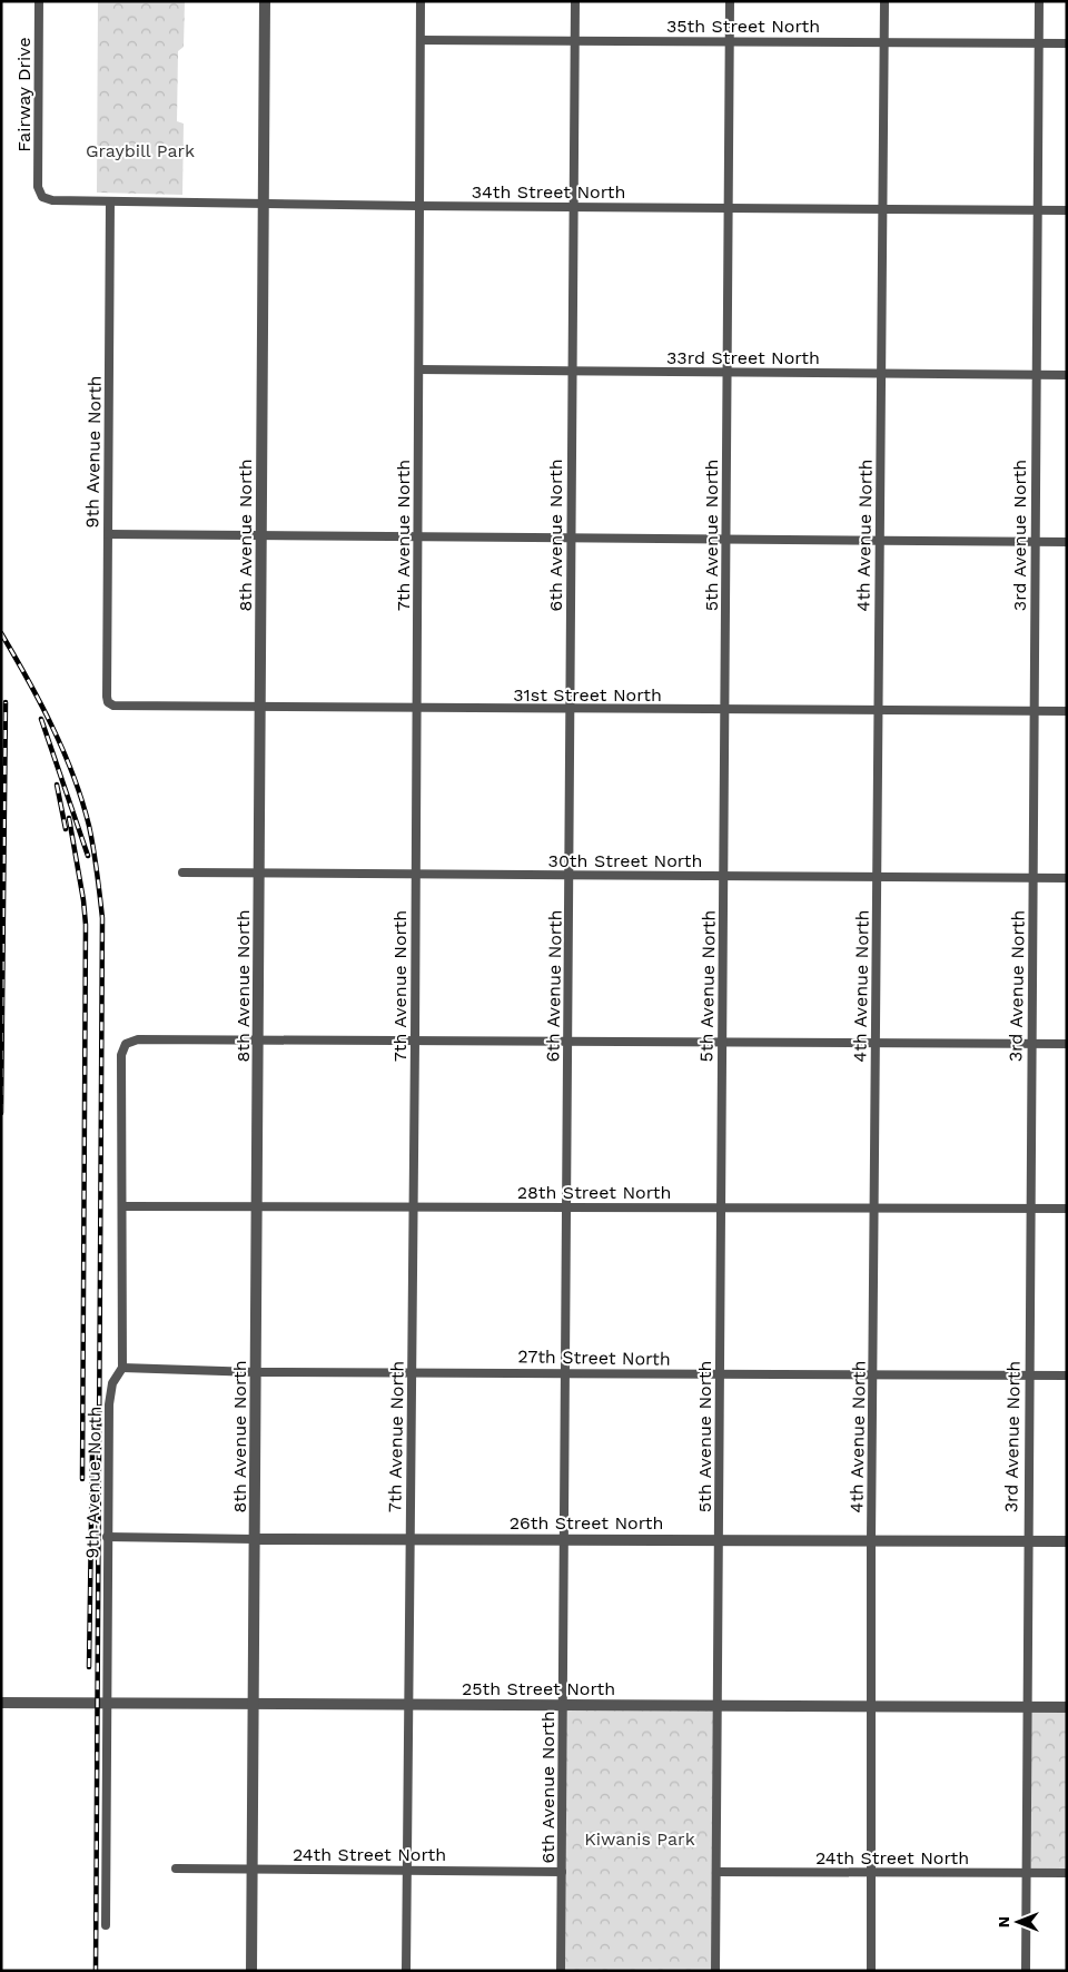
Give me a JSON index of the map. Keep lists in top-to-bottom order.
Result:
{
  "streets": {
    "street": [
      "35th Street North",
      "Fairway Drive",
      "34th Street North",
      "33rd Street North",
      "9th Avenue North",
      "8th Avenue North",
      "7th Avenue North",
      "6th Avenue North",
      "5th Avenue North",
      "4th Avenue North",
      "3rd Avenue North",
      "31st Street North",
      "30th Street North",
      "28th Street North",
      "27th Street North",
      "26th Street North",
      "25th Street North",
      "24th Street North"
    ]
  },
  "crossings": [
    ["35th Street North", "7th Avenue North"],
    ["35th Street North", "6th Avenue North"],
    ["35th Street North", "5th Avenue North"],
    ["35th Street North", "4th Avenue North"],
    ["35th Street North", "3rd Avenue North"],
    ["Fairway Drive", "34th Street North"],
    ["34th Street North", "9th Avenue North"],
    ["34th Street North", "8th Avenue North"],
    ["34th Street North", "7th Avenue North"],
    ["34th Street North", "6th Avenue North"],
    ["34th Street North", "5th Avenue North"],
    ["34th Street North", "4th Avenue North"],
    ["34th Street North", "3rd Avenue North"],
    ["33rd Street North", "7th Avenue North"],
    ["33rd Street North", "6th Avenue North"],
    ["33rd Street North", "5th Avenue North"],
    ["33rd Street North", "4th Avenue North"],
    ["33rd Street North", "3rd Avenue North"],
    ["9th Avenue North", "8th Avenue North"],
    ["9th Avenue North", "31st Street North"],
    ["9th Avenue North", "28th Street North"],
    ["9th Avenue North", "27th Street North"],
    ["9th Avenue North", "26th Street North"],
    ["9th Avenue North", "25th Street North"],
    ["8th Avenue North", "31st Street North"],
    ["8th Avenue North", "30th Street North"],
    ["8th Avenue North", "28th Street North"],
    ["8th Avenue North", "27th Street North"],
    ["8th Avenue North", "26th Street North"],
    ["8th Avenue North", "25th Street North"],
    ["8th Avenue North", "24th Street North"],
    ["7th Avenue North", "31st Street North"],
    ["7th Avenue North", "30th Street North"],
    ["7th Avenue North", "28th Street North"],
    ["7th Avenue North", "27th Street North"],
    ["7th Avenue North", "26th Street North"],
    ["7th Avenue North", "25th Street North"],
    ["7th Avenue North", "24th Street North"],
    ["6th Avenue North", "31st Street North"],
    ["6th Avenue North", "30th Street North"],
    ["6th Avenue North", "28th Street North"],
    ["6th Avenue North", "27th Street North"],
    ["6th Avenue North", "26th Street North"],
    ["6th Avenue North", "25th Street North"],
    ["6th Avenue North", "24th Street North"],
    ["5th Avenue North", "31st Street North"],
    ["5th Avenue North", "30th Street North"],
    ["5th Avenue North", "28th Street North"],
    ["5th Avenue North", "27th Street North"],
    ["5th Avenue North", "26th Street North"],
    ["5th Avenue North", "25th Street North"],
    ["5th Avenue North", "24th Street North"],
    ["4th Avenue North", "31st Street North"],
    ["4th Avenue North", "30th Street North"],
    ["4th Avenue North", "28th Street North"],
    ["4th Avenue North", "27th Street North"],
    ["4th Avenue North", "26th Street North"],
    ["4th Avenue North", "25th Street North"],
    ["4th Avenue North", "24th Street North"],
    ["3rd Avenue North", "31st Street North"],
    ["3rd Avenue North", "30th Street North"],
    ["3rd Avenue North", "28th Street North"],
    ["3rd Avenue North", "27th Street North"],
    ["3rd Avenue North", "26th Street North"],
    ["3rd Avenue North", "25th Street North"],
    ["3rd Avenue North", "24th Street North"]
  ],
  "parks": ["Graybill Park", "Kiwanis Park"],
  "north": "left"
}
